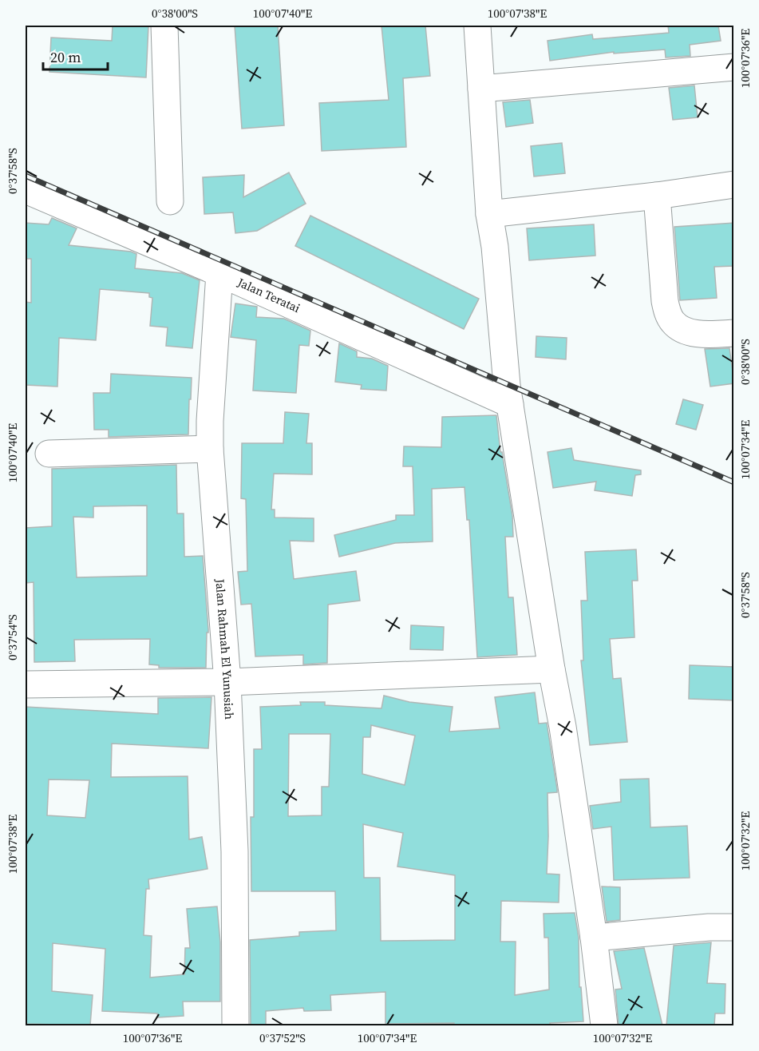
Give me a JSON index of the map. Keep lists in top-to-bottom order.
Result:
{
  "streets": {
    "street": ["Jalan Teratai", "Jalan Rahmah El Yunusiah"]
  },
  "crossings": [
    ["Jalan Teratai", "Jalan Rahmah El Yunusiah"]
  ],
  "scale_bar": "20 m",
  "coordinates": [
    "0°38'00\"S",
    "100°07'40\"E",
    "100°07'38\"E",
    "100°07'36\"E",
    "0°37'58\"S",
    "100°07'34\"E",
    "0°37'54\"S",
    "100°07'32\"E",
    "0°37'52\"S"
  ]
}
